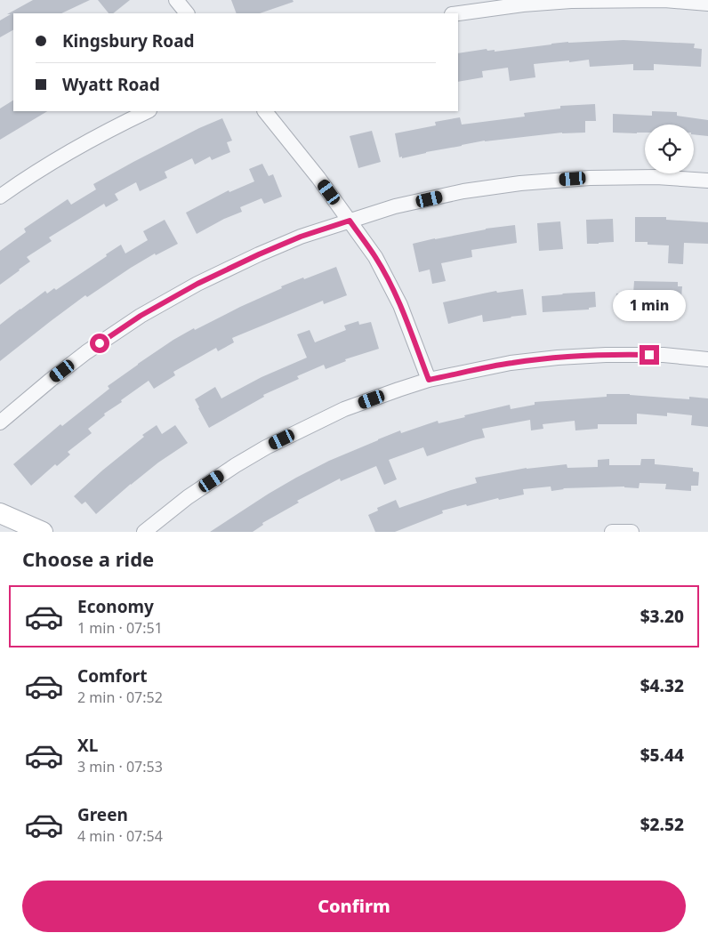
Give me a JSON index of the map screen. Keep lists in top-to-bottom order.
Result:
{
  "page": {
    "banner": ["Kingsbury Road", "Wyatt Road"],
    "bubble": "1 min",
    "heading": "Choose a ride",
    "list": [
      {
        "name": "Economy",
        "note": "1 min · 07:51",
        "value": "$3.20"
      },
      {
        "name": "Comfort",
        "note": "2 min · 07:52",
        "value": "$4.32"
      },
      {
        "name": "XL",
        "note": "3 min · 07:53",
        "value": "$5.44"
      },
      {
        "name": "Green",
        "note": "4 min · 07:54",
        "value": "$2.52"
      }
    ],
    "buttons": "Confirm"
  }
}
